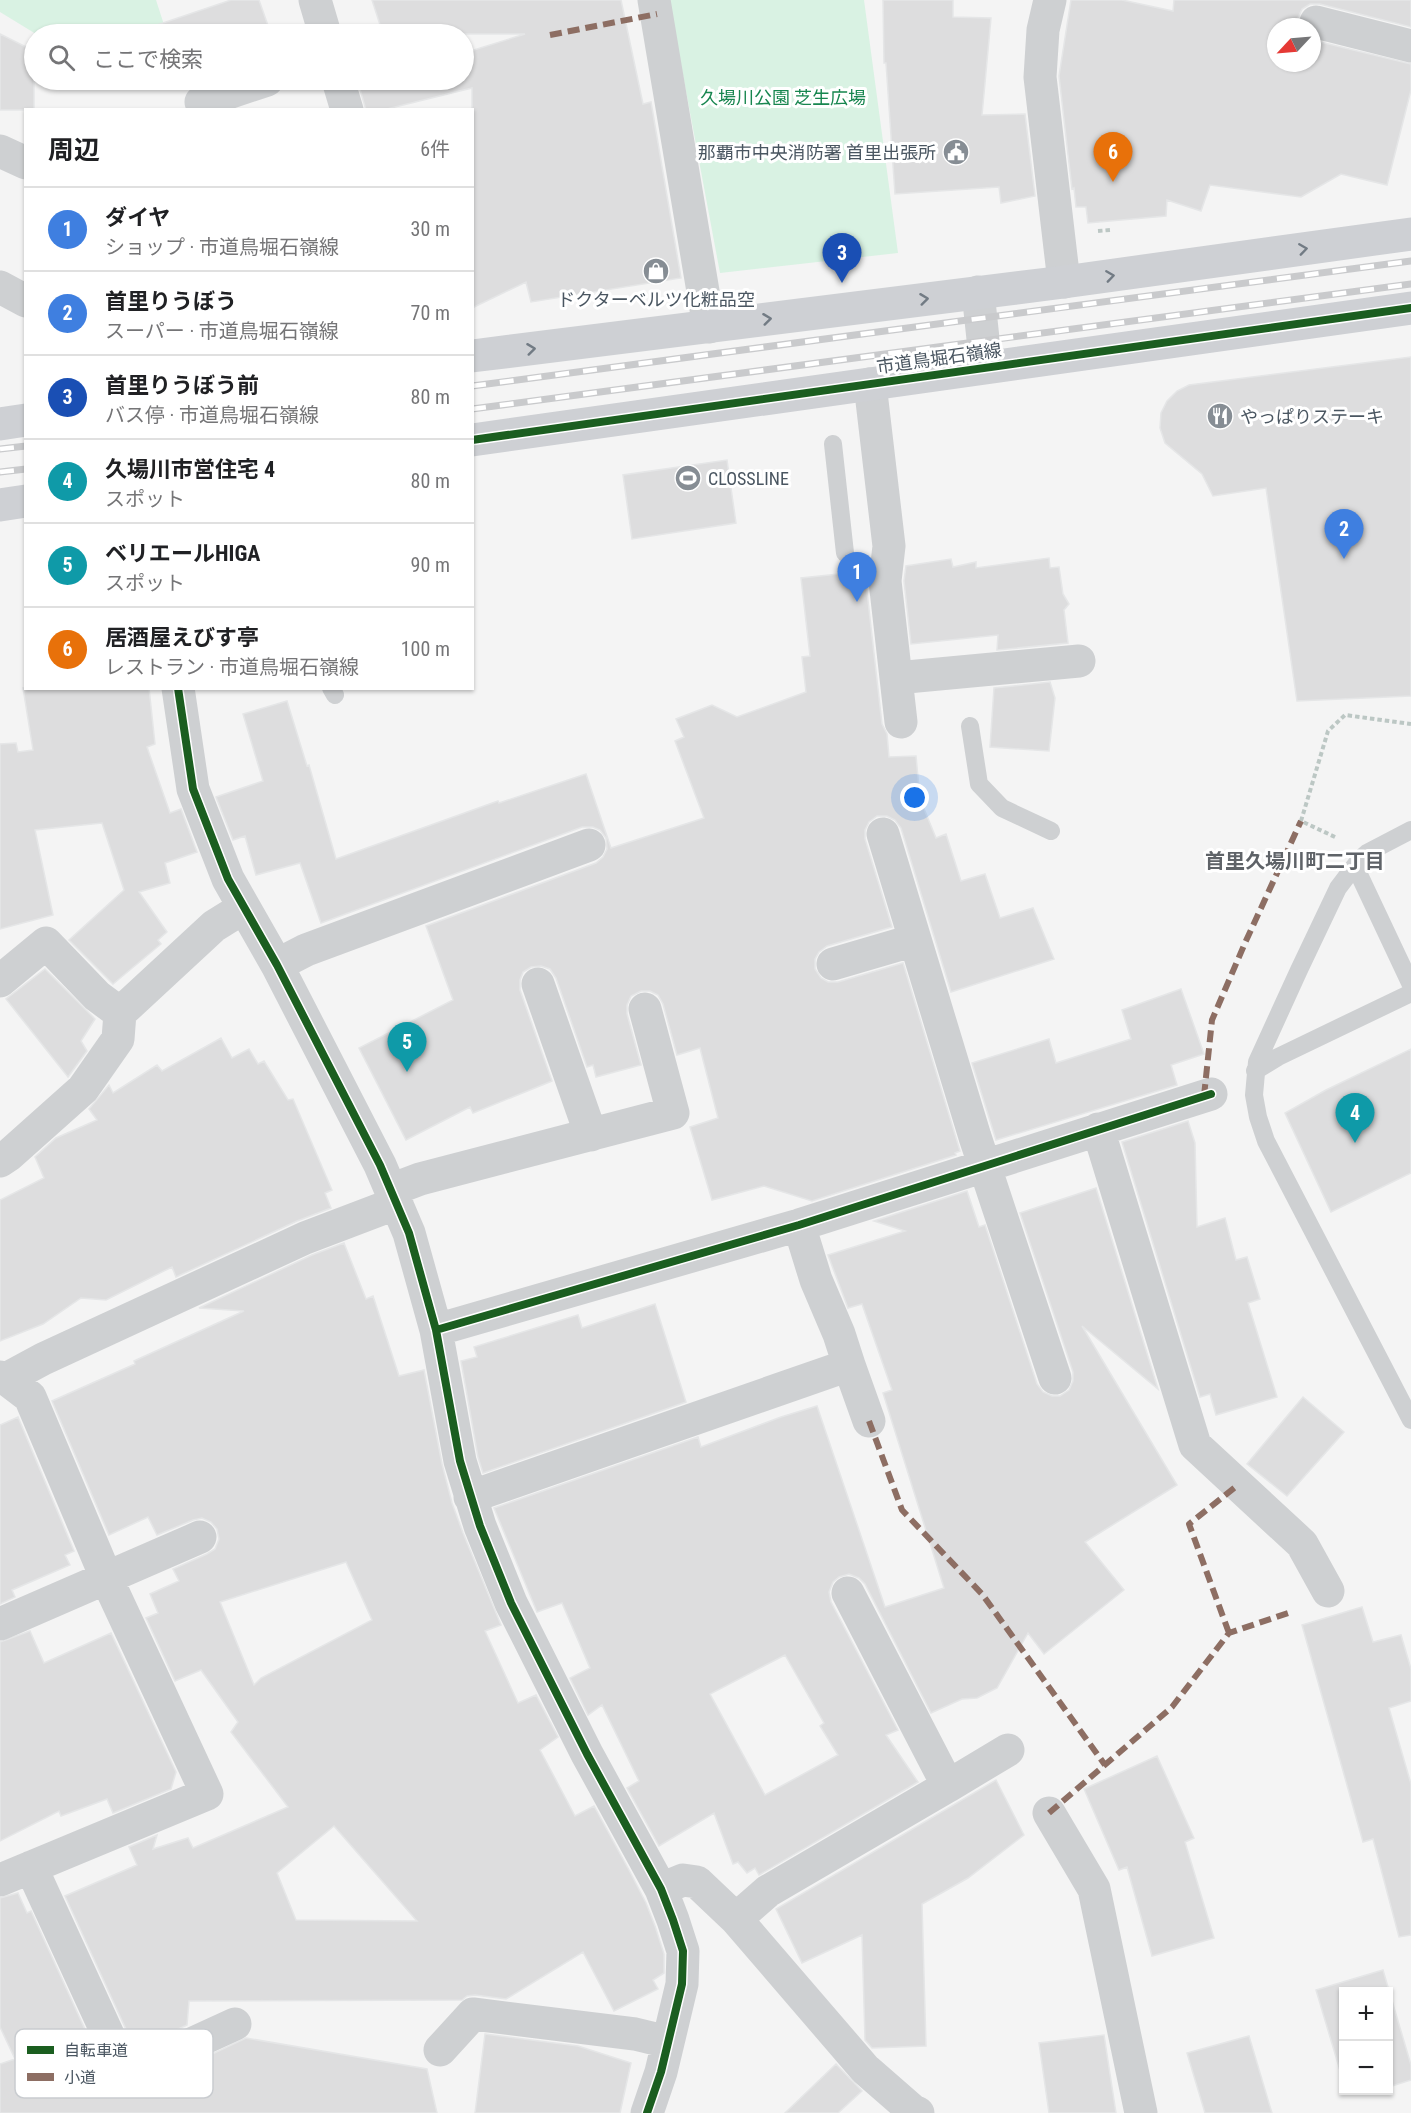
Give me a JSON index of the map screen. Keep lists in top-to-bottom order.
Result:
{
  "streets": {
    "street": ["市道鳥堀石嶺線"]
  },
  "districts": ["首里久場川町二丁目"],
  "parks": ["久場川公園 芝生広場"],
  "places": {
    "public building": ["那覇市中央消防署 首里出張所"],
    "shop": ["ドクターベルツ化粧品空"],
    "restaurant": ["やっぱりステーキ"],
    "sports": ["CLOSSLINE"]
  },
  "legend": ["自転車道", "小道"],
  "north": "bottom left",
  "page": {
    "search": "ここで検索",
    "heading": ["周辺", "6件"],
    "pins": [
      "6",
      "3",
      "2",
      "1",
      "5",
      "4"
    ],
    "list": [
      {
        "mark": "1",
        "name": "ダイヤ",
        "note": "ショップ · 市道鳥堀石嶺線",
        "value": "30 m"
      },
      {
        "mark": "2",
        "name": "首里りうぼう",
        "note": "スーパー · 市道鳥堀石嶺線",
        "value": "70 m"
      },
      {
        "mark": "3",
        "name": "首里りうぼう前",
        "note": "バス停 · 市道鳥堀石嶺線",
        "value": "80 m"
      },
      {
        "mark": "4",
        "name": "久場川市営住宅 4",
        "note": "スポット",
        "value": "80 m"
      },
      {
        "mark": "5",
        "name": "ベリエールHIGA",
        "note": "スポット",
        "value": "90 m"
      },
      {
        "mark": "6",
        "name": "居酒屋えびす亭",
        "note": "レストラン · 市道鳥堀石嶺線",
        "value": "100 m"
      }
    ],
    "map_buttons": ["+", "−"]
  }
}
